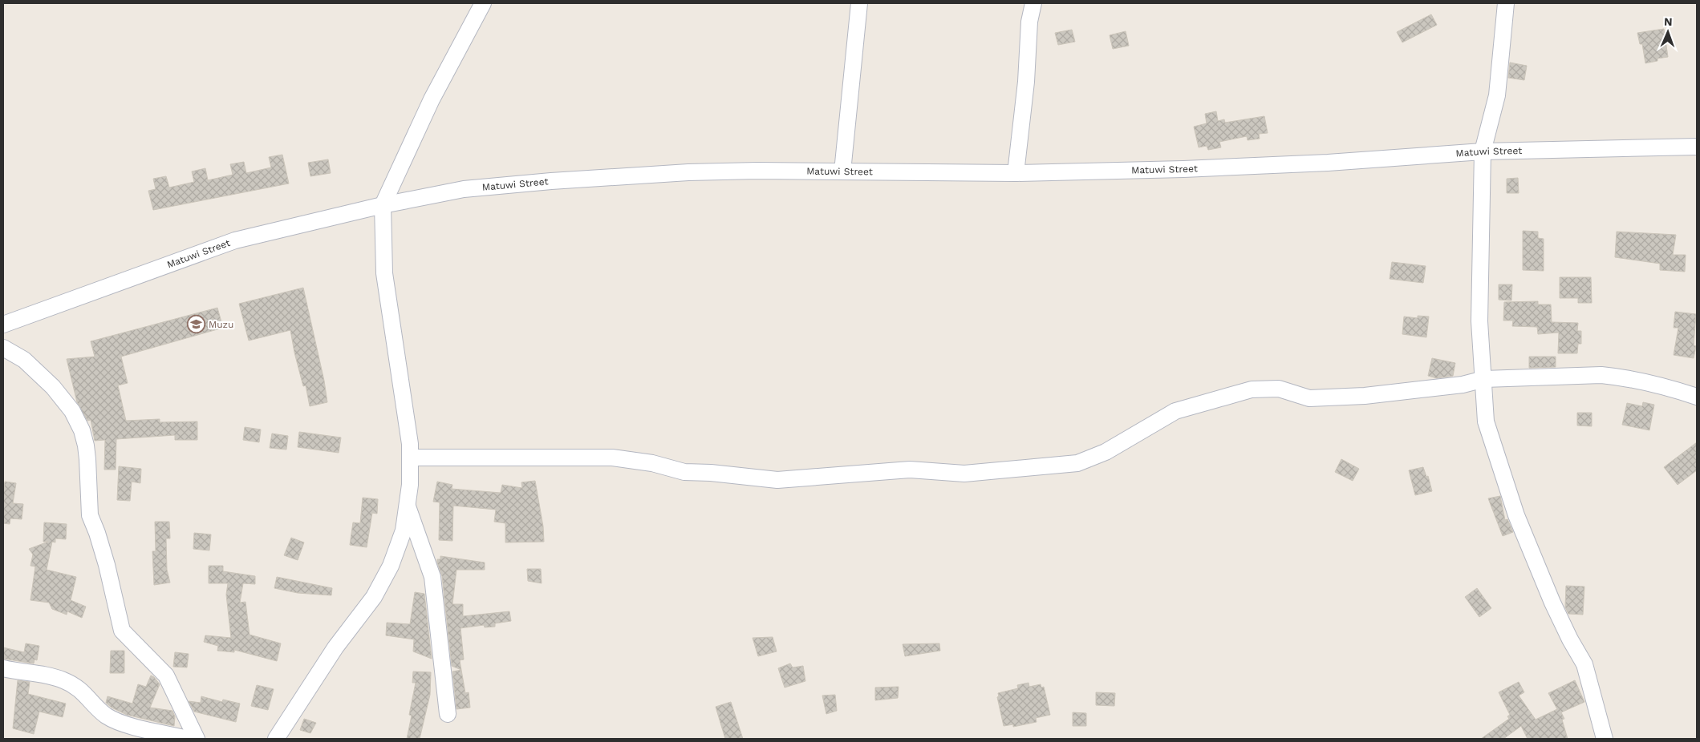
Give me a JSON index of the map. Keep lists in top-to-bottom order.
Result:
{
  "streets": {
    "street": ["Matuwi Street"]
  },
  "places": {
    "school or university": ["Muzu"]
  },
  "north": "top"
}
